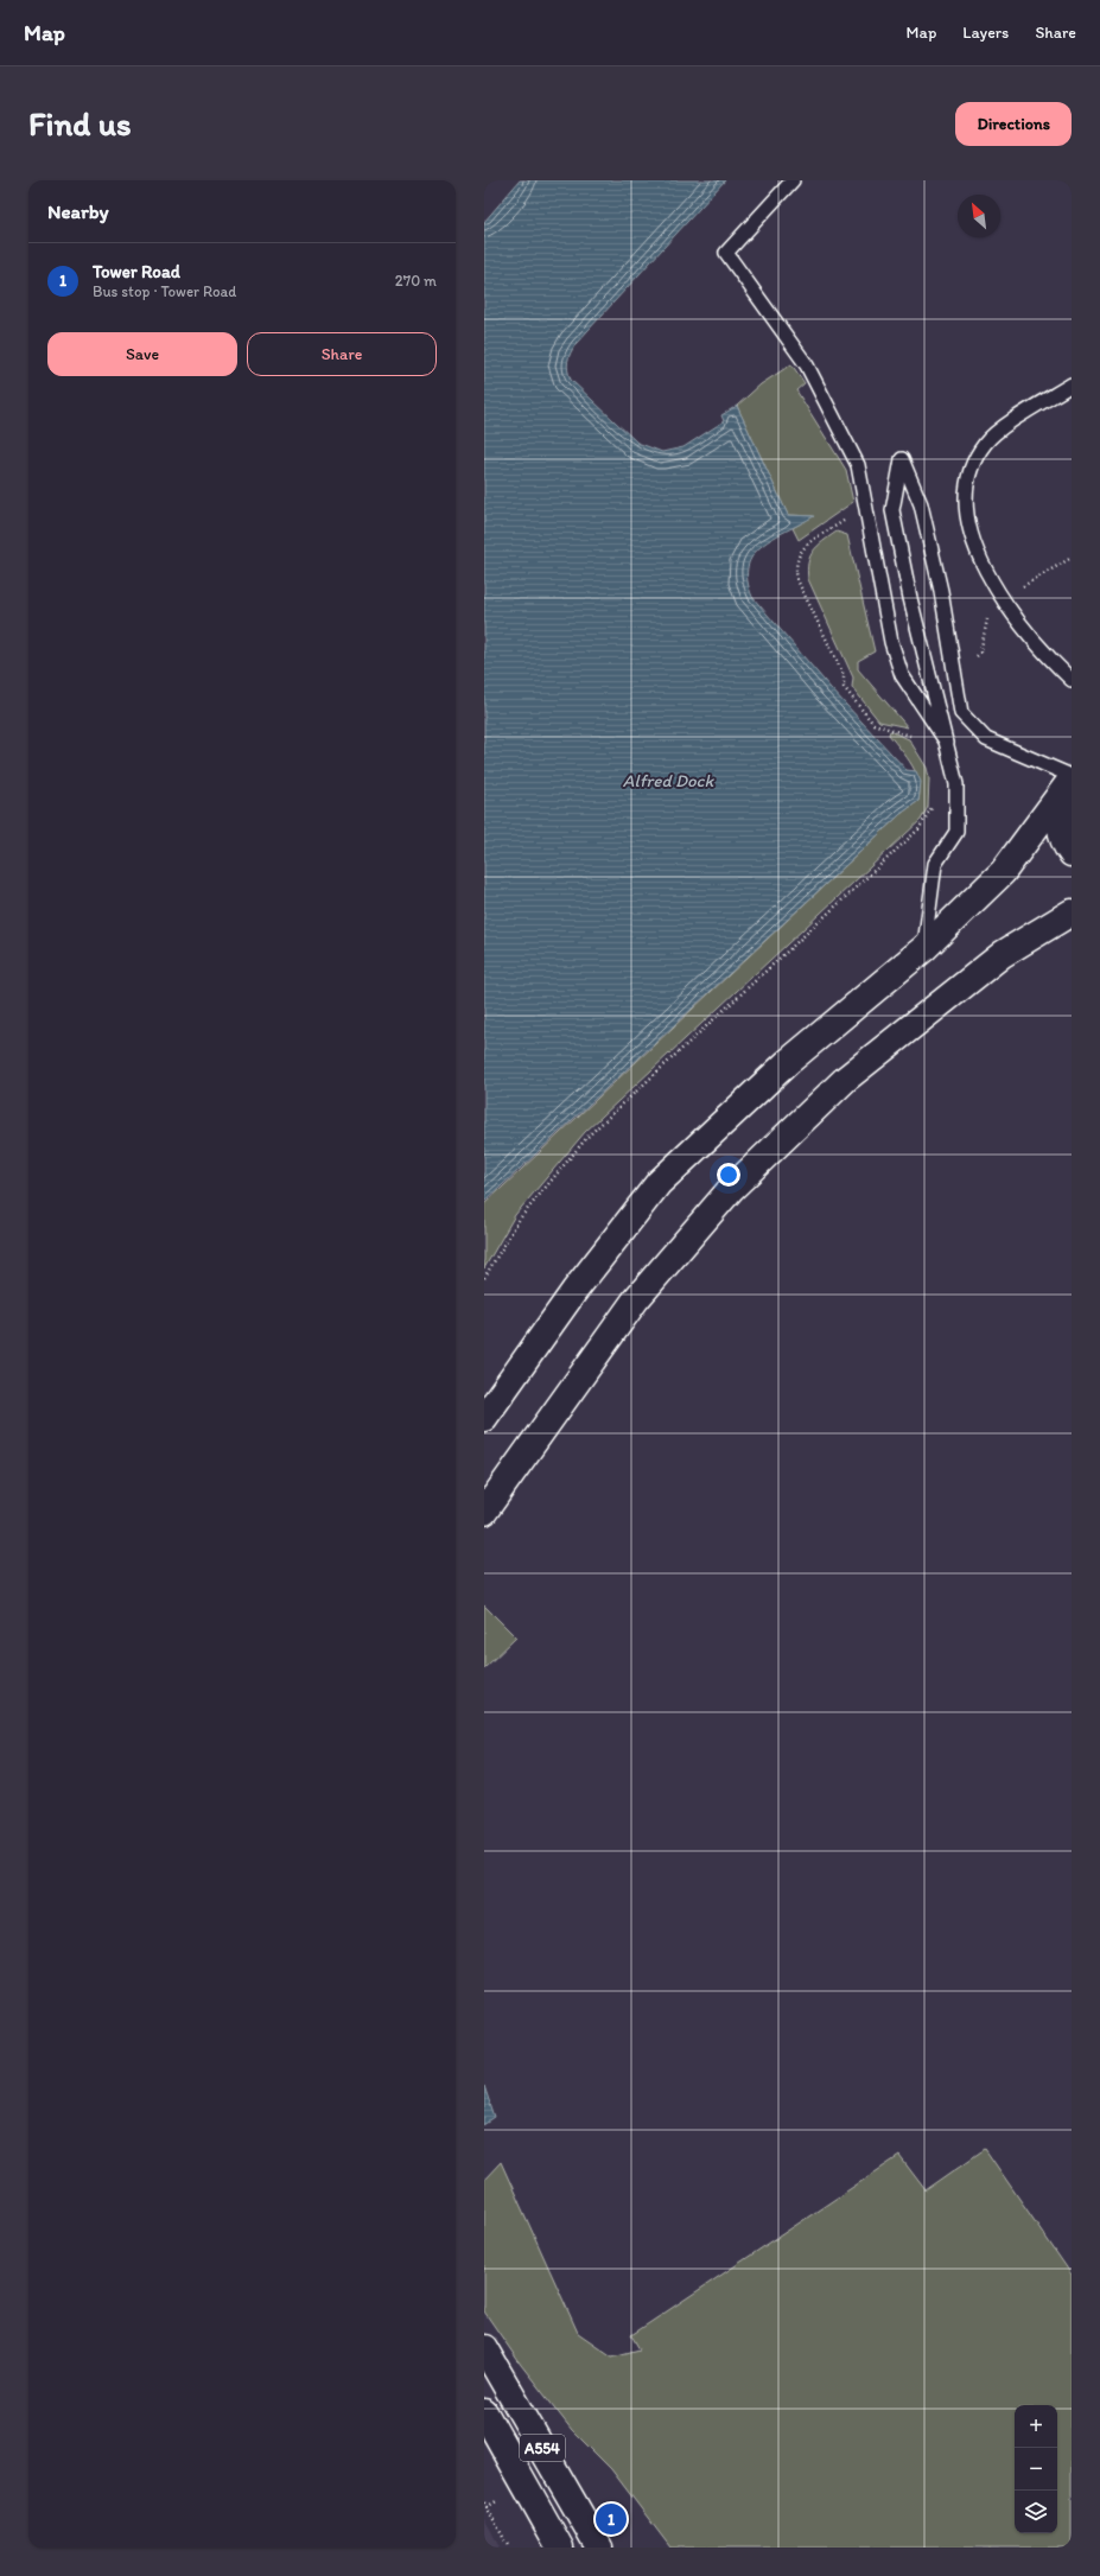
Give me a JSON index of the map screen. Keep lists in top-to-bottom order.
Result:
{
  "streets": {
    "main road": ["A554"]
  },
  "water": ["Alfred Dock"],
  "north": "top left",
  "page": {
    "header": "Map",
    "nav": ["Map", "Layers", "Share"],
    "buttons": [
      "Directions",
      ["Save", "Share"]
    ],
    "title": "Find us",
    "heading": "Nearby",
    "list": [
      {
        "mark": "1",
        "name": "Tower Road",
        "note": "Bus stop · Tower Road",
        "value": "270 m"
      }
    ],
    "map_buttons": ["+", "−"],
    "pins": "1"
  }
}
